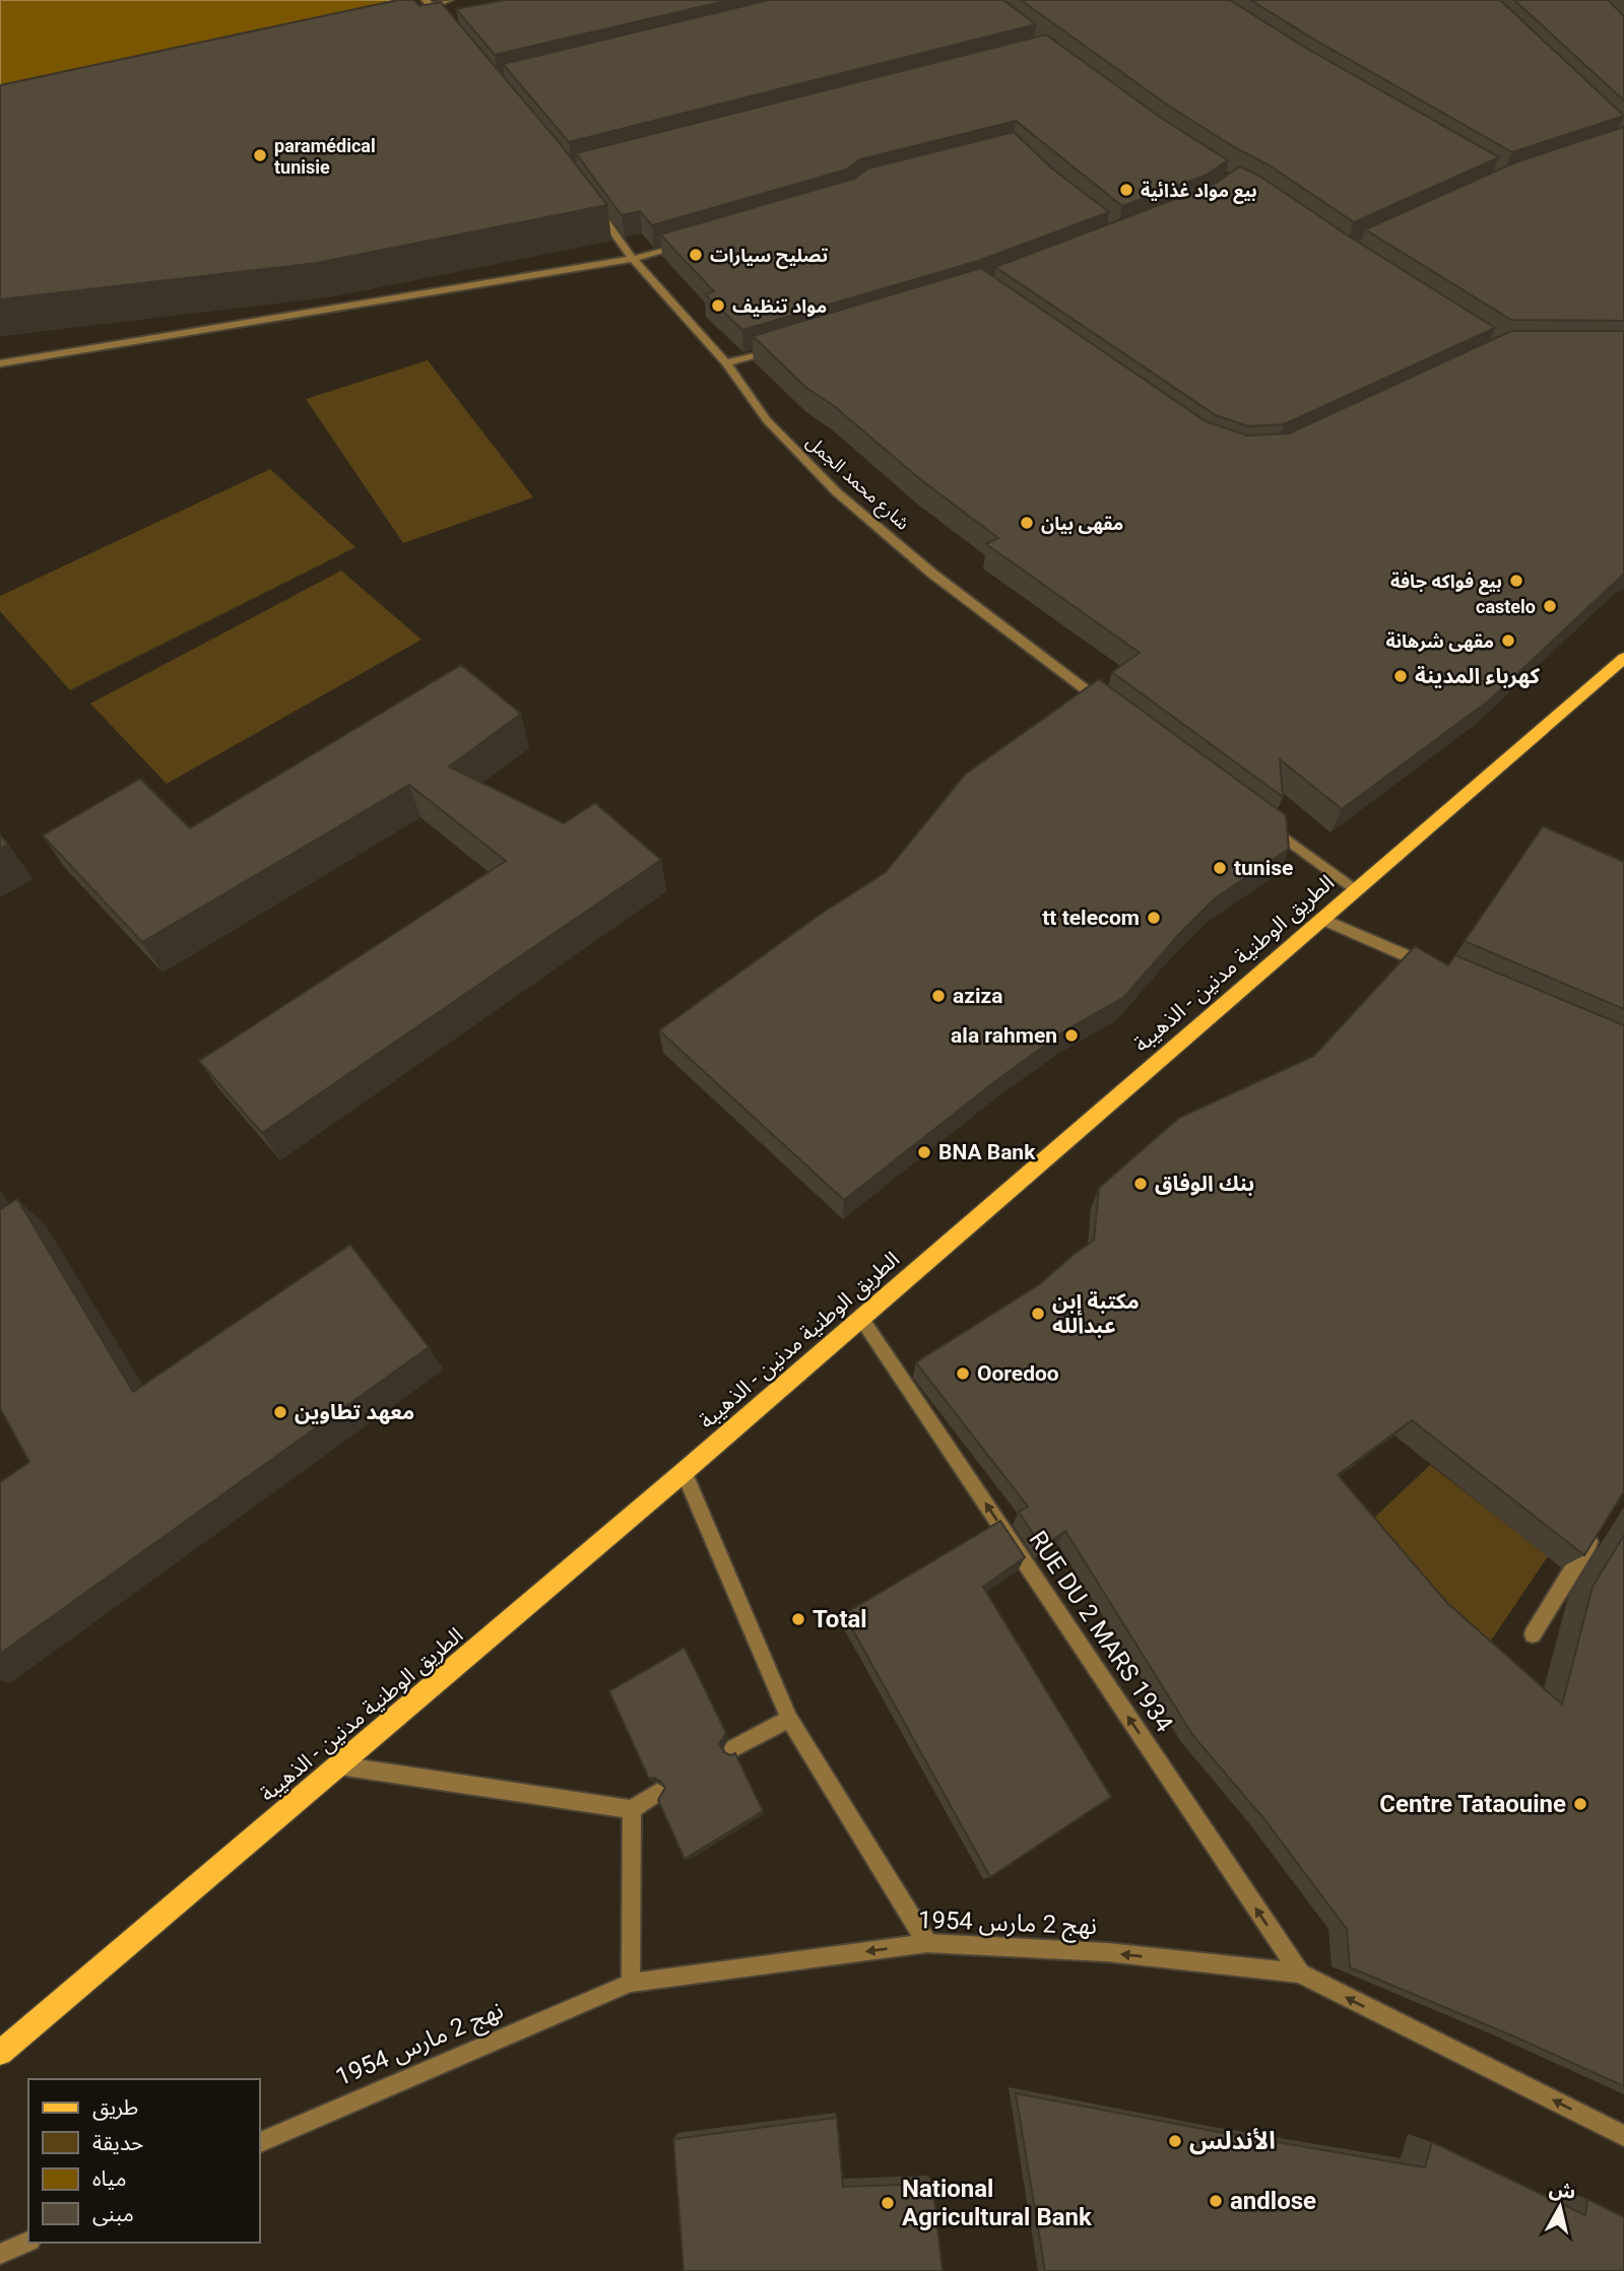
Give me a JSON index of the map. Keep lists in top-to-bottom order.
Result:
{
  "streets": {
    "main road": ["الطريق الوطنية مدنين - الذهيبة"],
    "street": ["شارع محمد الجمل", "RUE DU 2 MARS 1934", "نهج 2 مارس 1954"]
  },
  "crossings": [
    ["الطريق الوطنية مدنين - الذهيبة", "RUE DU 2 MARS 1934"],
    ["RUE DU 2 MARS 1934", "نهج 2 مارس 1954"]
  ],
  "one_way": ["RUE DU 2 MARS 1934", "نهج 2 مارس 1954"],
  "places": [
    "paramédical tunisie",
    "بيع مواد غذائية",
    "تصليح سيارات",
    "مواد تنظيف",
    "مقهى بيان",
    "بيع فواكه جافة",
    "castelo",
    "مقهى شرهانة",
    "كهرباء المدينة",
    "tunise",
    "tt telecom",
    "aziza",
    "ala rahmen",
    "BNA Bank",
    "بنك الوفاق",
    "مكتبة إبن عبدالله",
    "Ooredoo",
    "معهد تطاوين",
    "Total",
    "Centre Tataouine",
    "الأندلس",
    "andlose",
    "National Agricultural Bank"
  ],
  "legend": [
    "طريق",
    "حديقة",
    "مياه",
    "مبنى"
  ],
  "north": "top"
}
